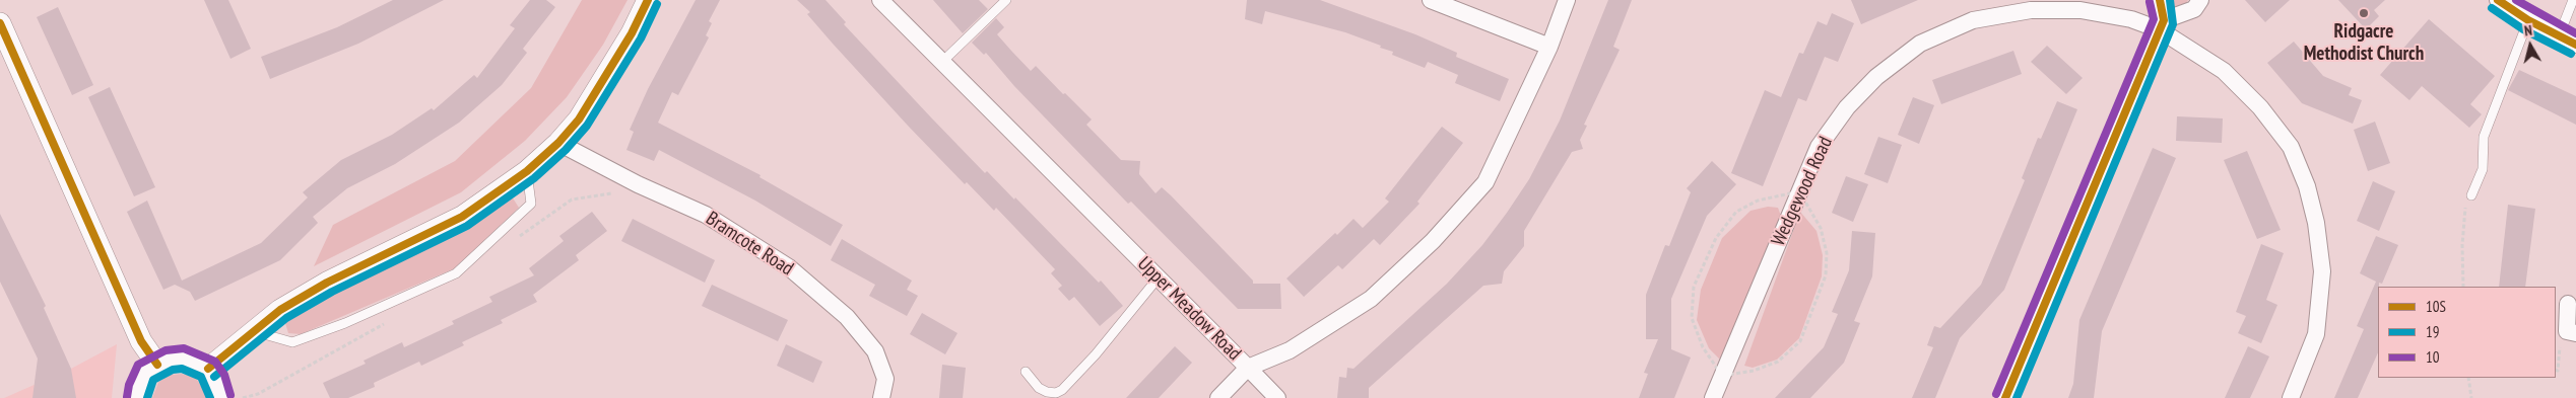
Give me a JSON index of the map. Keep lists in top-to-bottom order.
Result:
{
  "streets": {
    "street": ["Wedgewood Road", "Bramcote Road", "Upper Meadow Road"]
  },
  "places": ["Ridgacre Methodist Church"],
  "lines": ["transit line 10S", "transit line 19", "transit line 10"],
  "legend": ["10S", "19", "10"],
  "north": "top"
}
